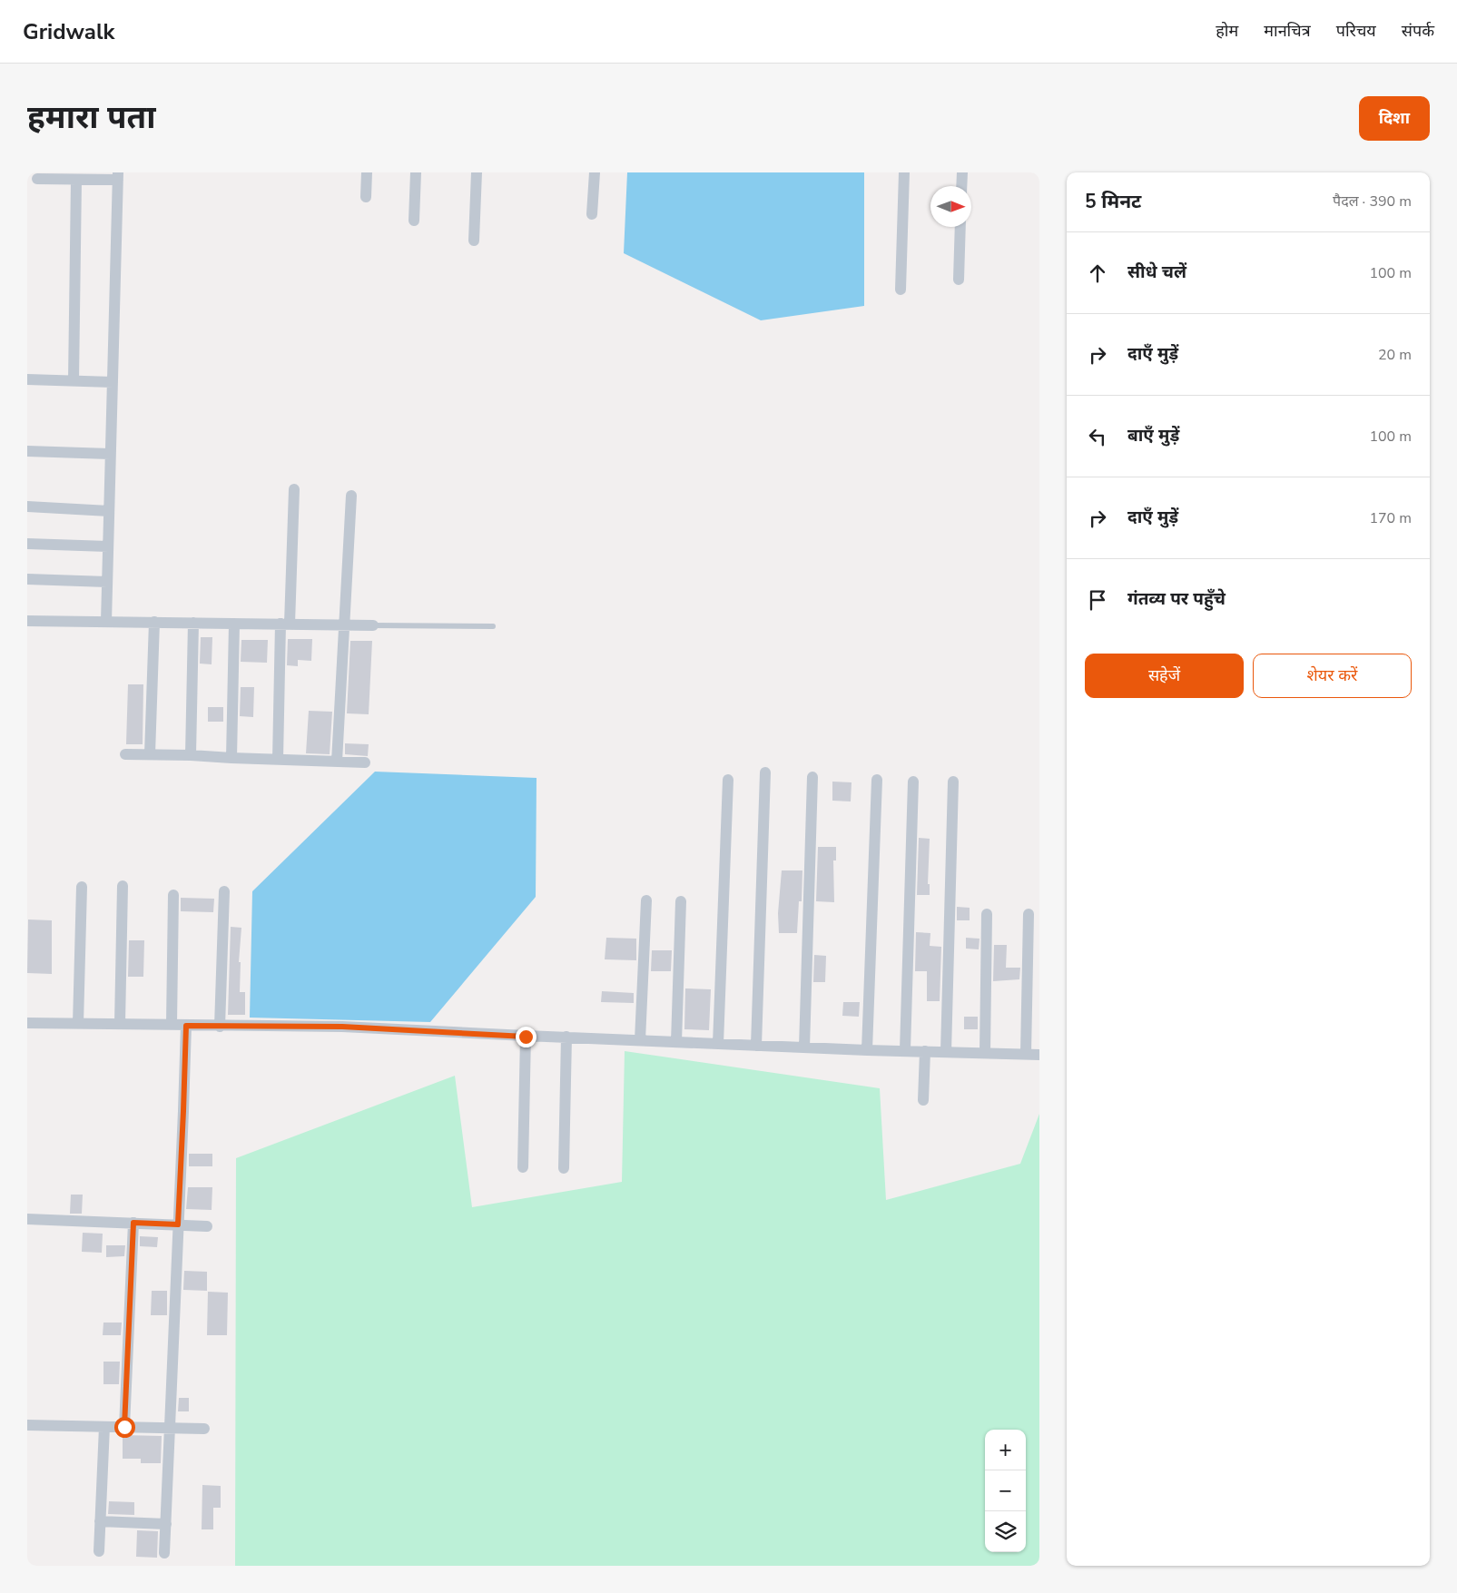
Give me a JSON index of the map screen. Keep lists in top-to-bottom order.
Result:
{
  "north": "right",
  "page": {
    "header": "Gridwalk",
    "nav": [
      "होम",
      "मानचित्र",
      "परिचय",
      "संपर्क"
    ],
    "title": "हमारा पता",
    "buttons": [
      "दिशा",
      ["सहेजें", "शेयर करें"]
    ],
    "heading": ["5 मिनट", "पैदल · 390 m"],
    "list": [
      ["सीधे चलें", "100 m"],
      ["दाएँ मुड़ें", "20 m"],
      ["बाएँ मुड़ें", "100 m"],
      ["दाएँ मुड़ें", "170 m"],
      "गंतव्य पर पहुँचे"
    ],
    "map_buttons": ["+", "−"]
  }
}
